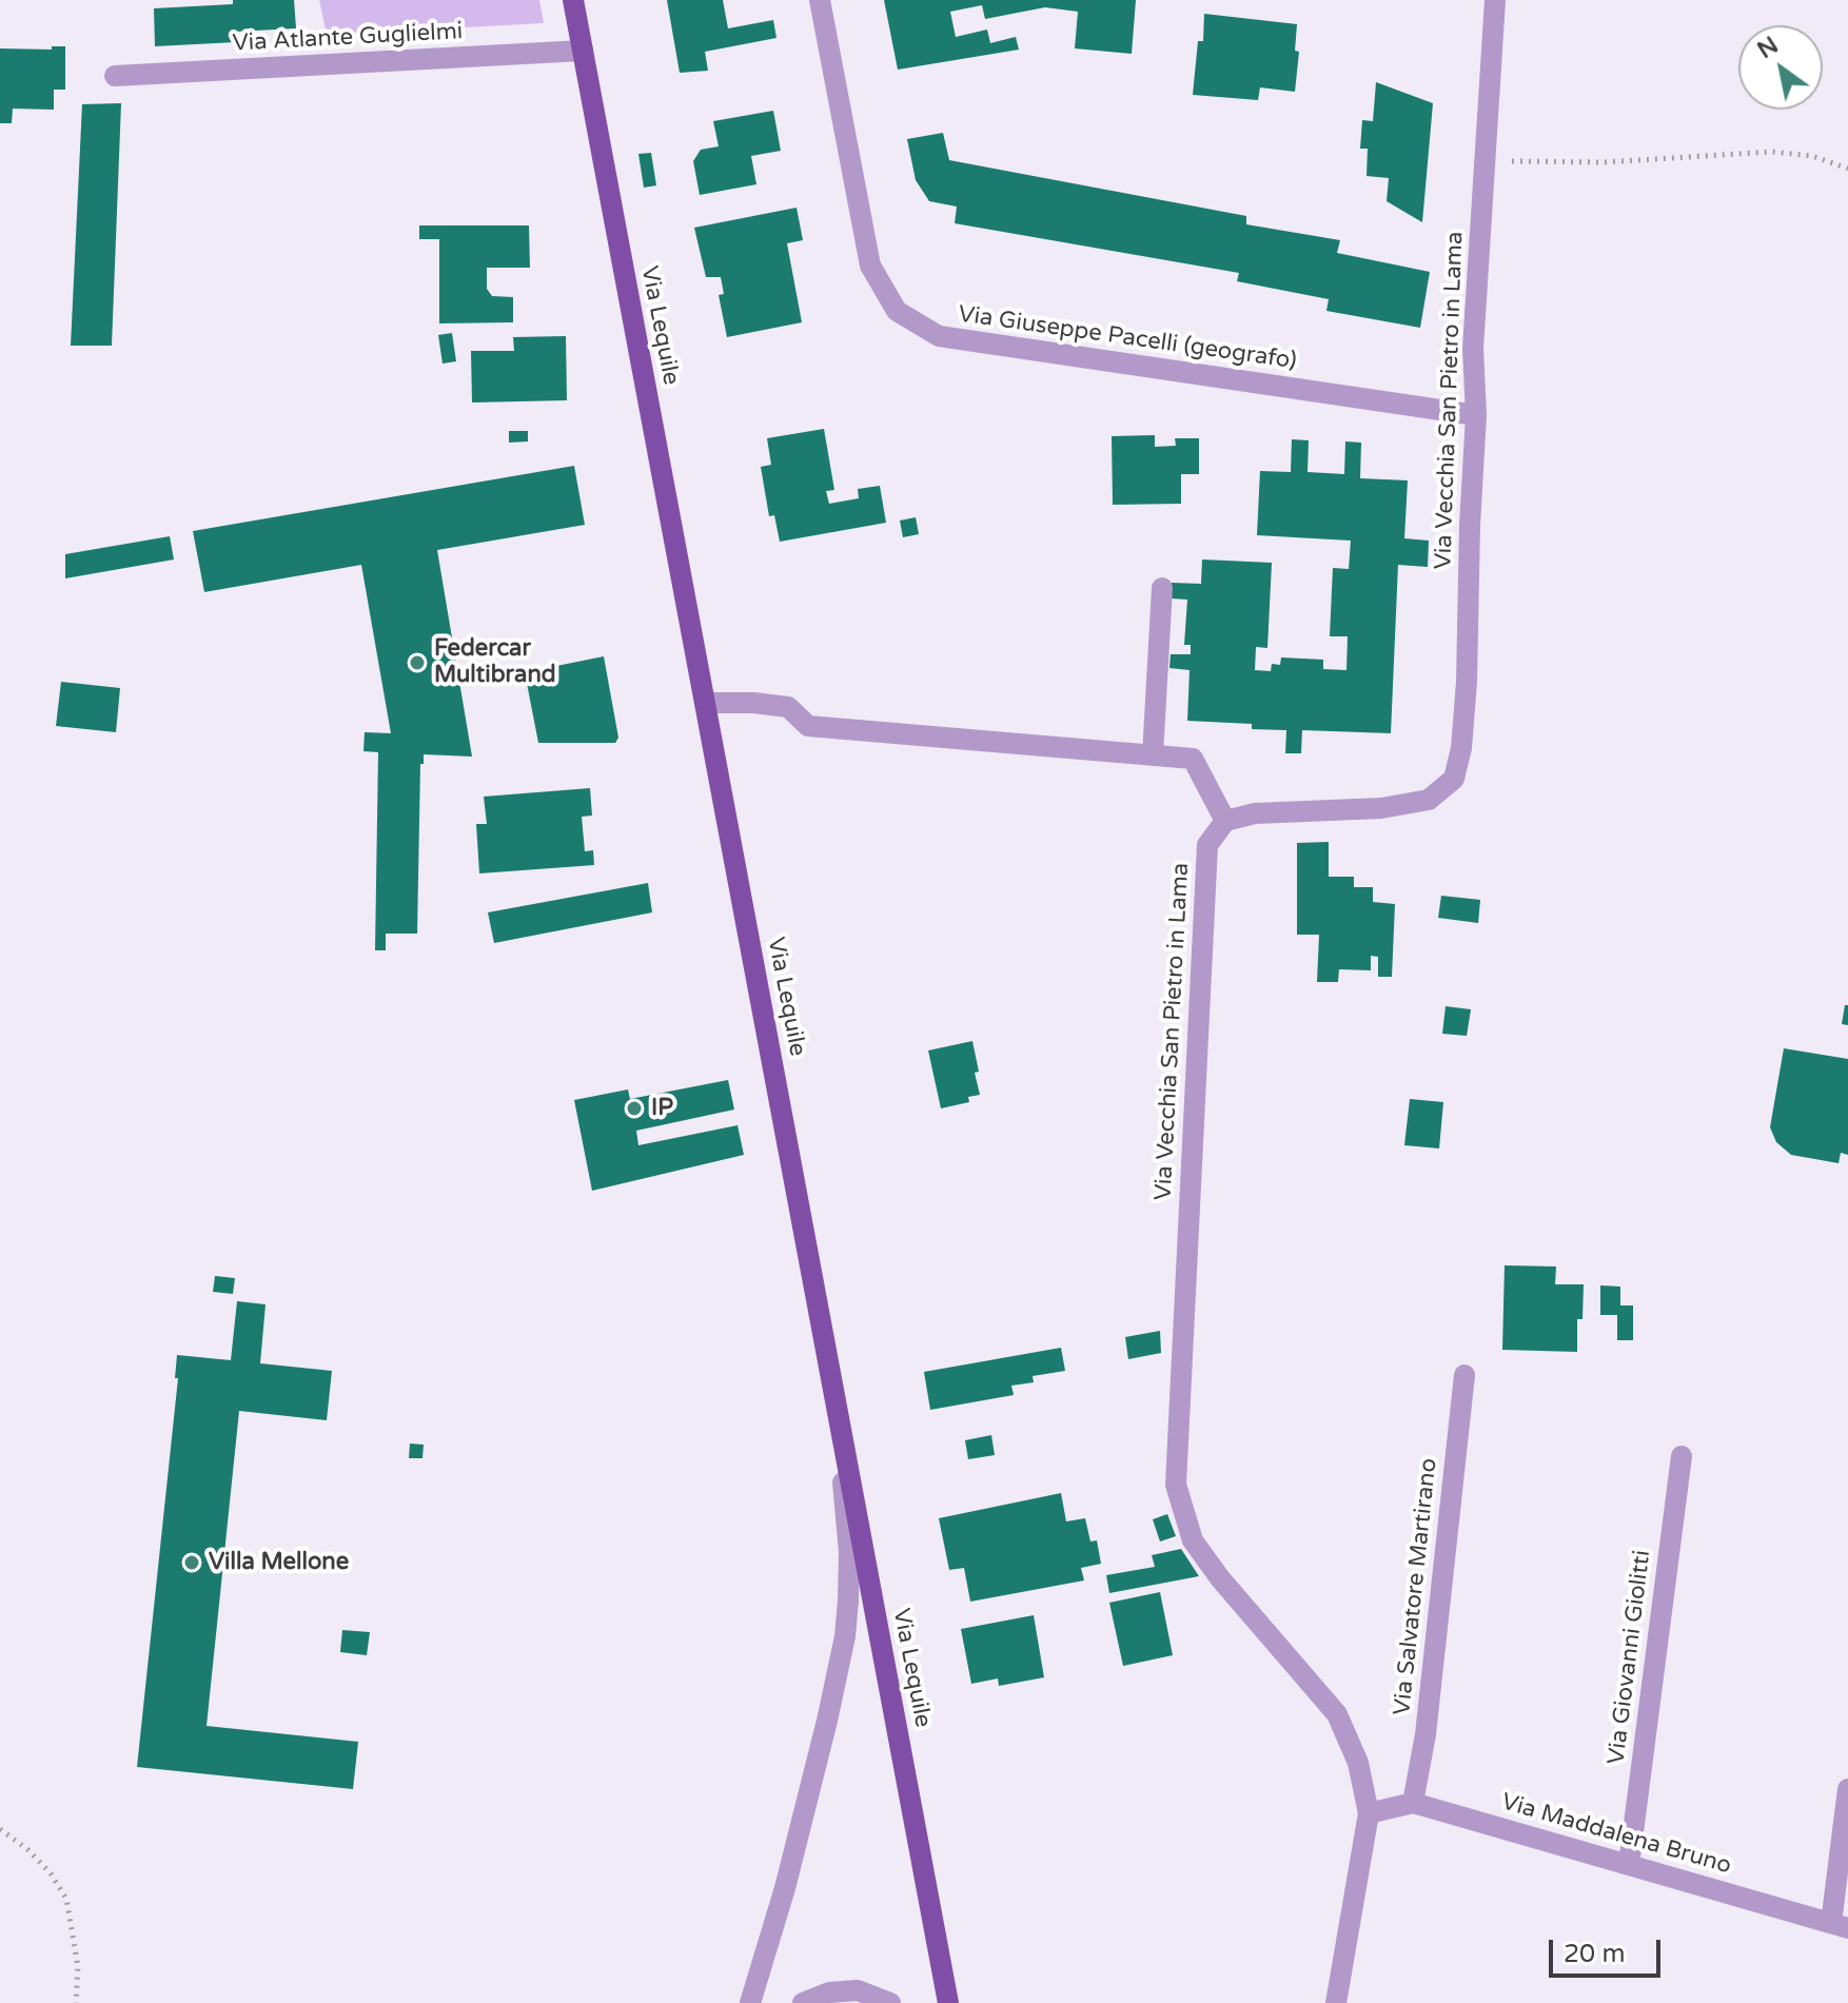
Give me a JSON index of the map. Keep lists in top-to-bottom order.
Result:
{
  "streets": {
    "main road": ["Via Lequile"],
    "street": [
      "Via Atlante Guglielmi",
      "Via Giuseppe Pacelli (geografo)",
      "Via Vecchia San Pietro in Lama",
      "Via Salvatore Martirano",
      "Via Giovanni Giolitti",
      "Via Maddalena Bruno"
    ]
  },
  "crossings": [
    ["Via Atlante Guglielmi", "Via Lequile"],
    ["Via Giuseppe Pacelli (geografo)", "Via Vecchia San Pietro in Lama"],
    ["Via Vecchia San Pietro in Lama", "Via Maddalena Bruno"],
    ["Via Salvatore Martirano", "Via Maddalena Bruno"],
    ["Via Giovanni Giolitti", "Via Maddalena Bruno"]
  ],
  "places": ["Federcar Multibrand", "IP", "Villa Mellone"],
  "scale_bar": "20 m",
  "north": "top left"
}
